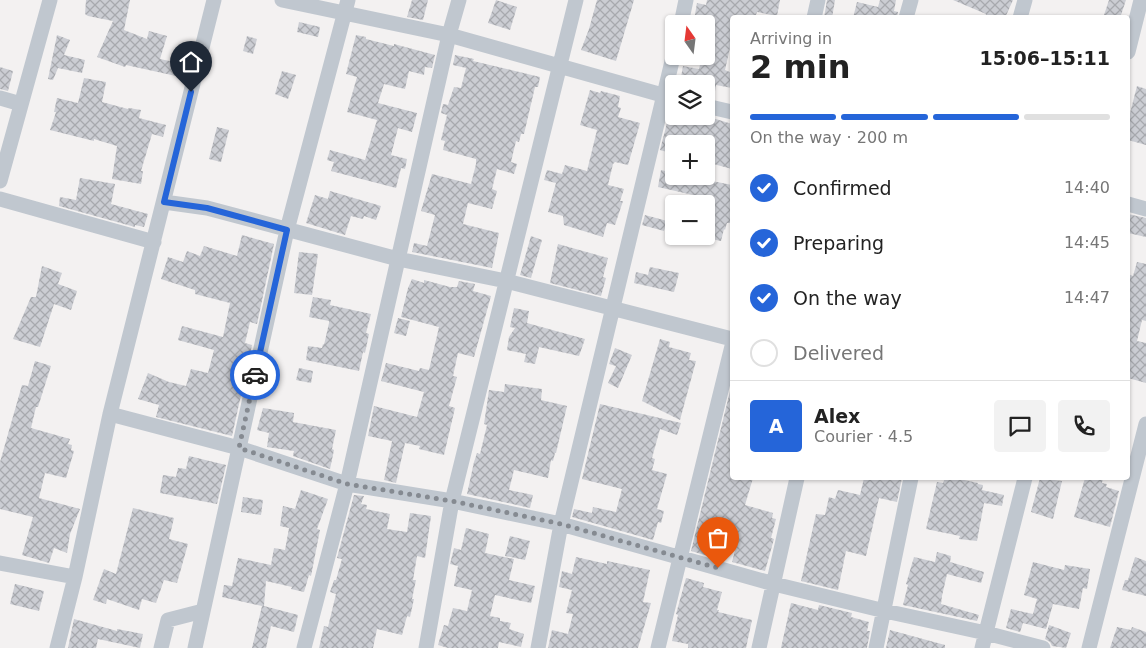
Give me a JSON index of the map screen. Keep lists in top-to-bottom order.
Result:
{
  "north": "top",
  "page": {
    "map_buttons": ["+", "−"],
    "heading": ["2 min", "Arriving in", "15:06–15:11"],
    "panel": ["Alex", "Courier · 4.5"],
    "bar": "On the way · 200 m",
    "list": [
      ["Confirmed", "14:40"],
      ["Preparing", "14:45"],
      ["On the way", "14:47"],
      "Delivered"
    ],
    "round": "A"
  }
}
